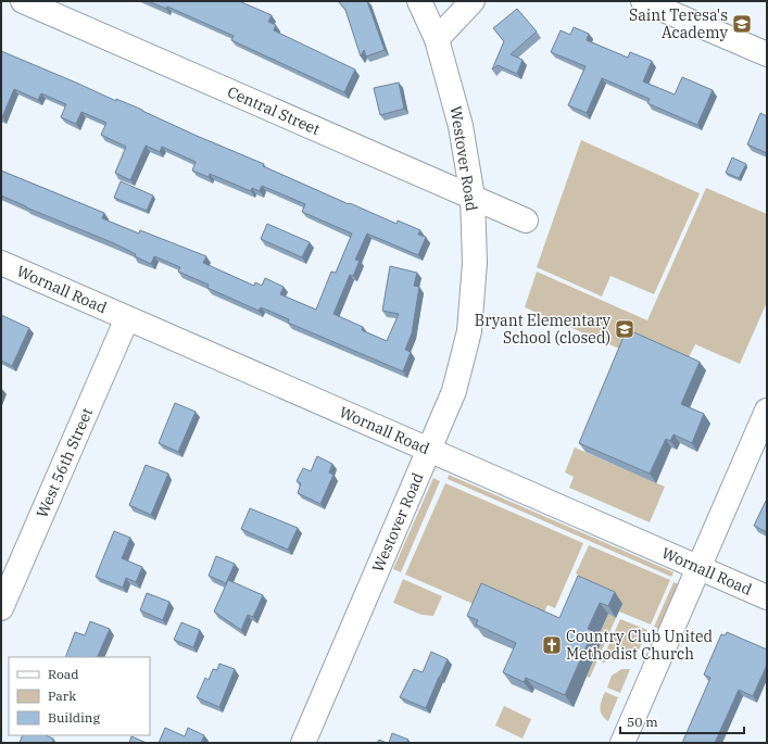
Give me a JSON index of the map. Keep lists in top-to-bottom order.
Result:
{
  "streets": {
    "street": [
      "Central Street",
      "Westover Road",
      "Wornall Road",
      "West 56th Street"
    ]
  },
  "crossings": [
    ["Central Street", "Westover Road"],
    ["Westover Road", "Wornall Road"],
    ["Wornall Road", "West 56th Street"]
  ],
  "places": {
    "school or university": ["Saint Teresa's Academy", "Bryant Elementary School (closed)"],
    "church": ["Country Club United Methodist Church"]
  },
  "legend": ["Road", "Park", "Building"],
  "scale_bar": "50 m"
}
